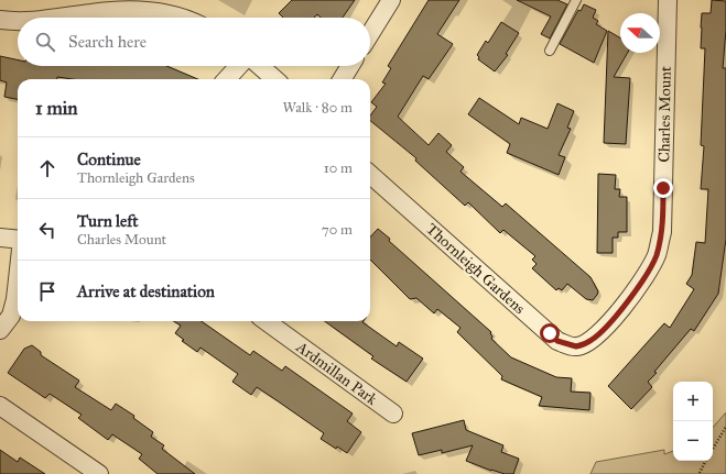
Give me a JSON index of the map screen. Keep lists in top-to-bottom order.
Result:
{
  "streets": {
    "street": ["Charles Mount", "Thornleigh Gardens", "Ardmillan Park"]
  },
  "crossings": [
    ["Charles Mount", "Thornleigh Gardens"]
  ],
  "north": "left",
  "page": {
    "search": "Search here",
    "heading": ["1 min", "Walk · 80 m"],
    "list": [
      ["Continue", "Thornleigh Gardens", "10 m"],
      ["Turn left", "Charles Mount", "70 m"],
      "Arrive at destination"
    ],
    "map_buttons": ["+", "−"]
  }
}
